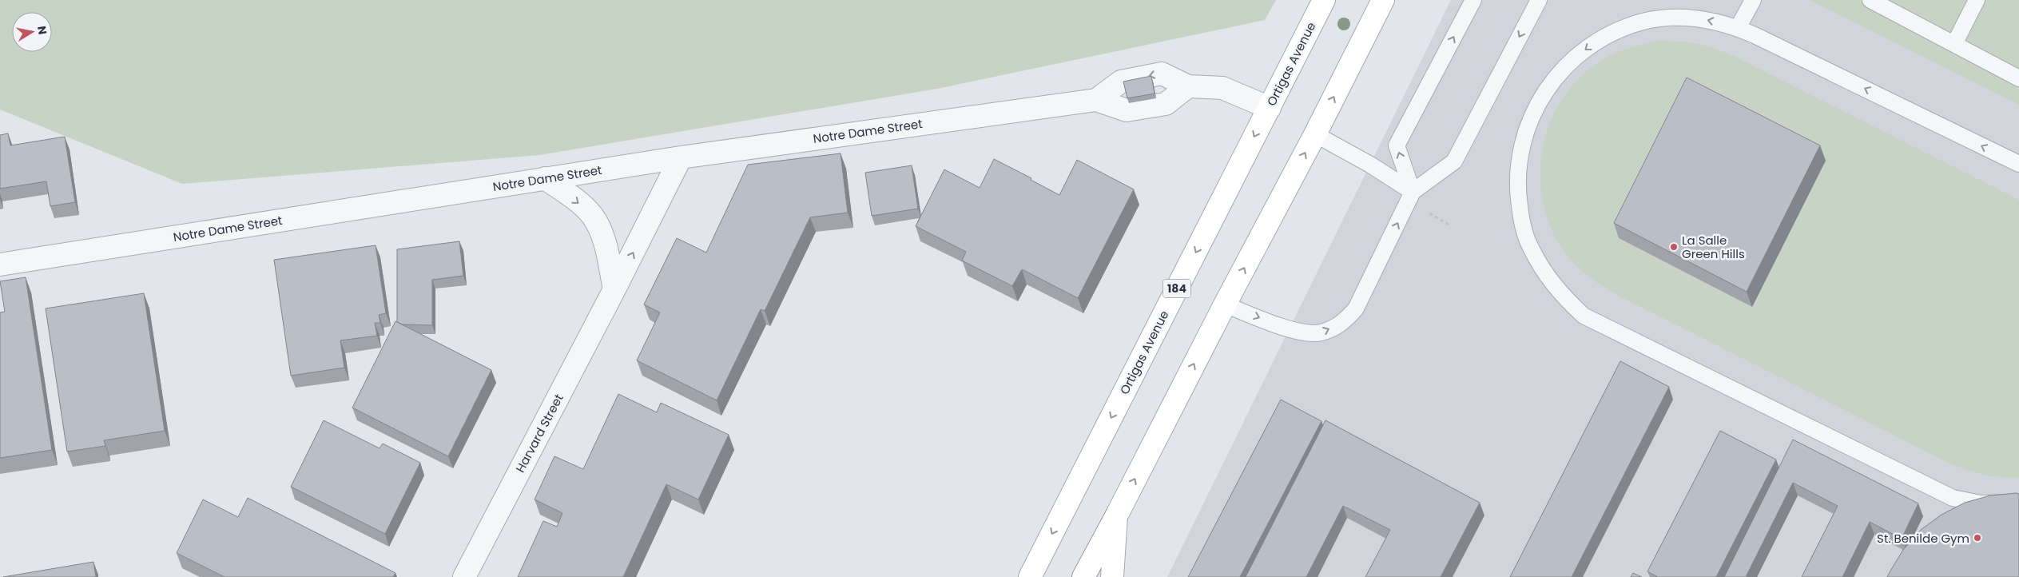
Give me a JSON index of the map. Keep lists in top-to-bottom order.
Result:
{
  "streets": {
    "main road": ["Ortigas Avenue", "184"],
    "street": ["Notre Dame Street", "Harvard Street"]
  },
  "crossings": [
    ["Ortigas Avenue", "Notre Dame Street"],
    ["Notre Dame Street", "Harvard Street"]
  ],
  "places": ["La Salle Green Hills", "St. Benilde Gym"],
  "north": "right"
}
